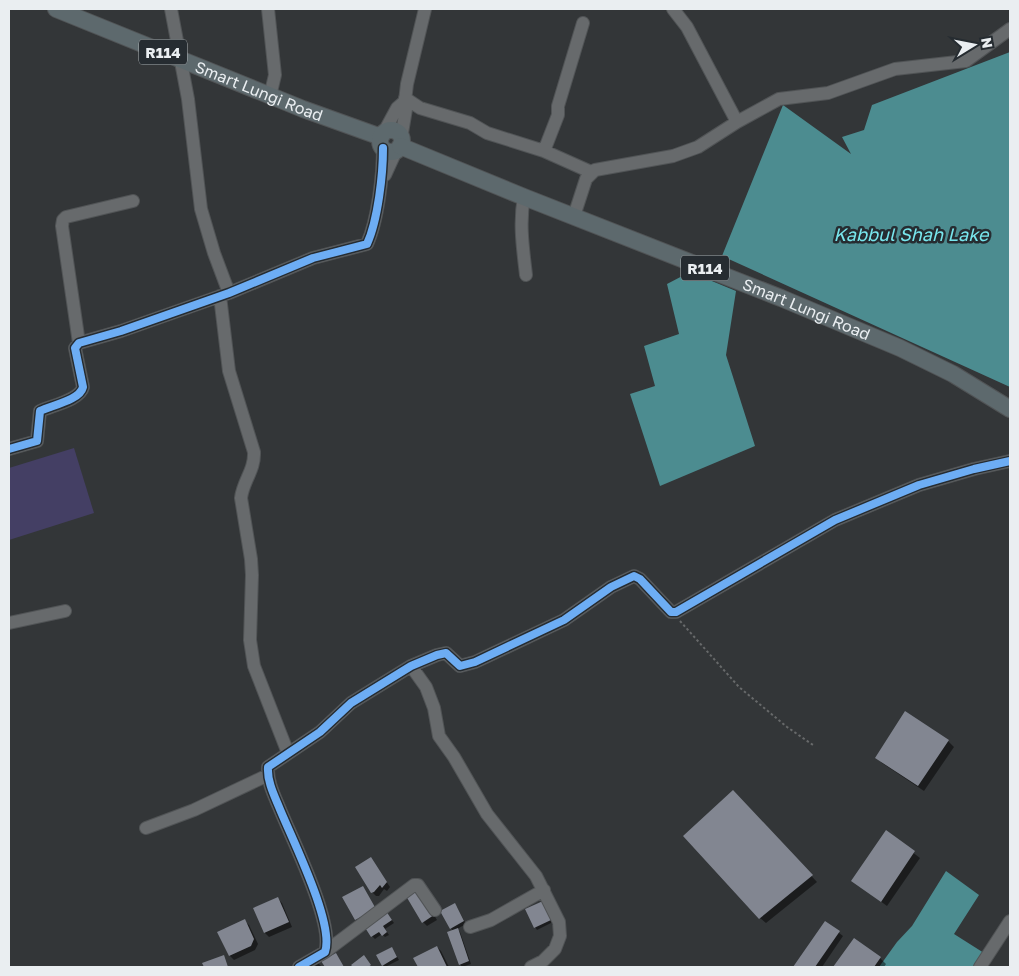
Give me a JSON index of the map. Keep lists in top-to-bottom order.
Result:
{
  "streets": {
    "main road": ["R114", "Smart Lungi Road"]
  },
  "water": ["Kabbul Shah Lake"],
  "north": "right"
}
